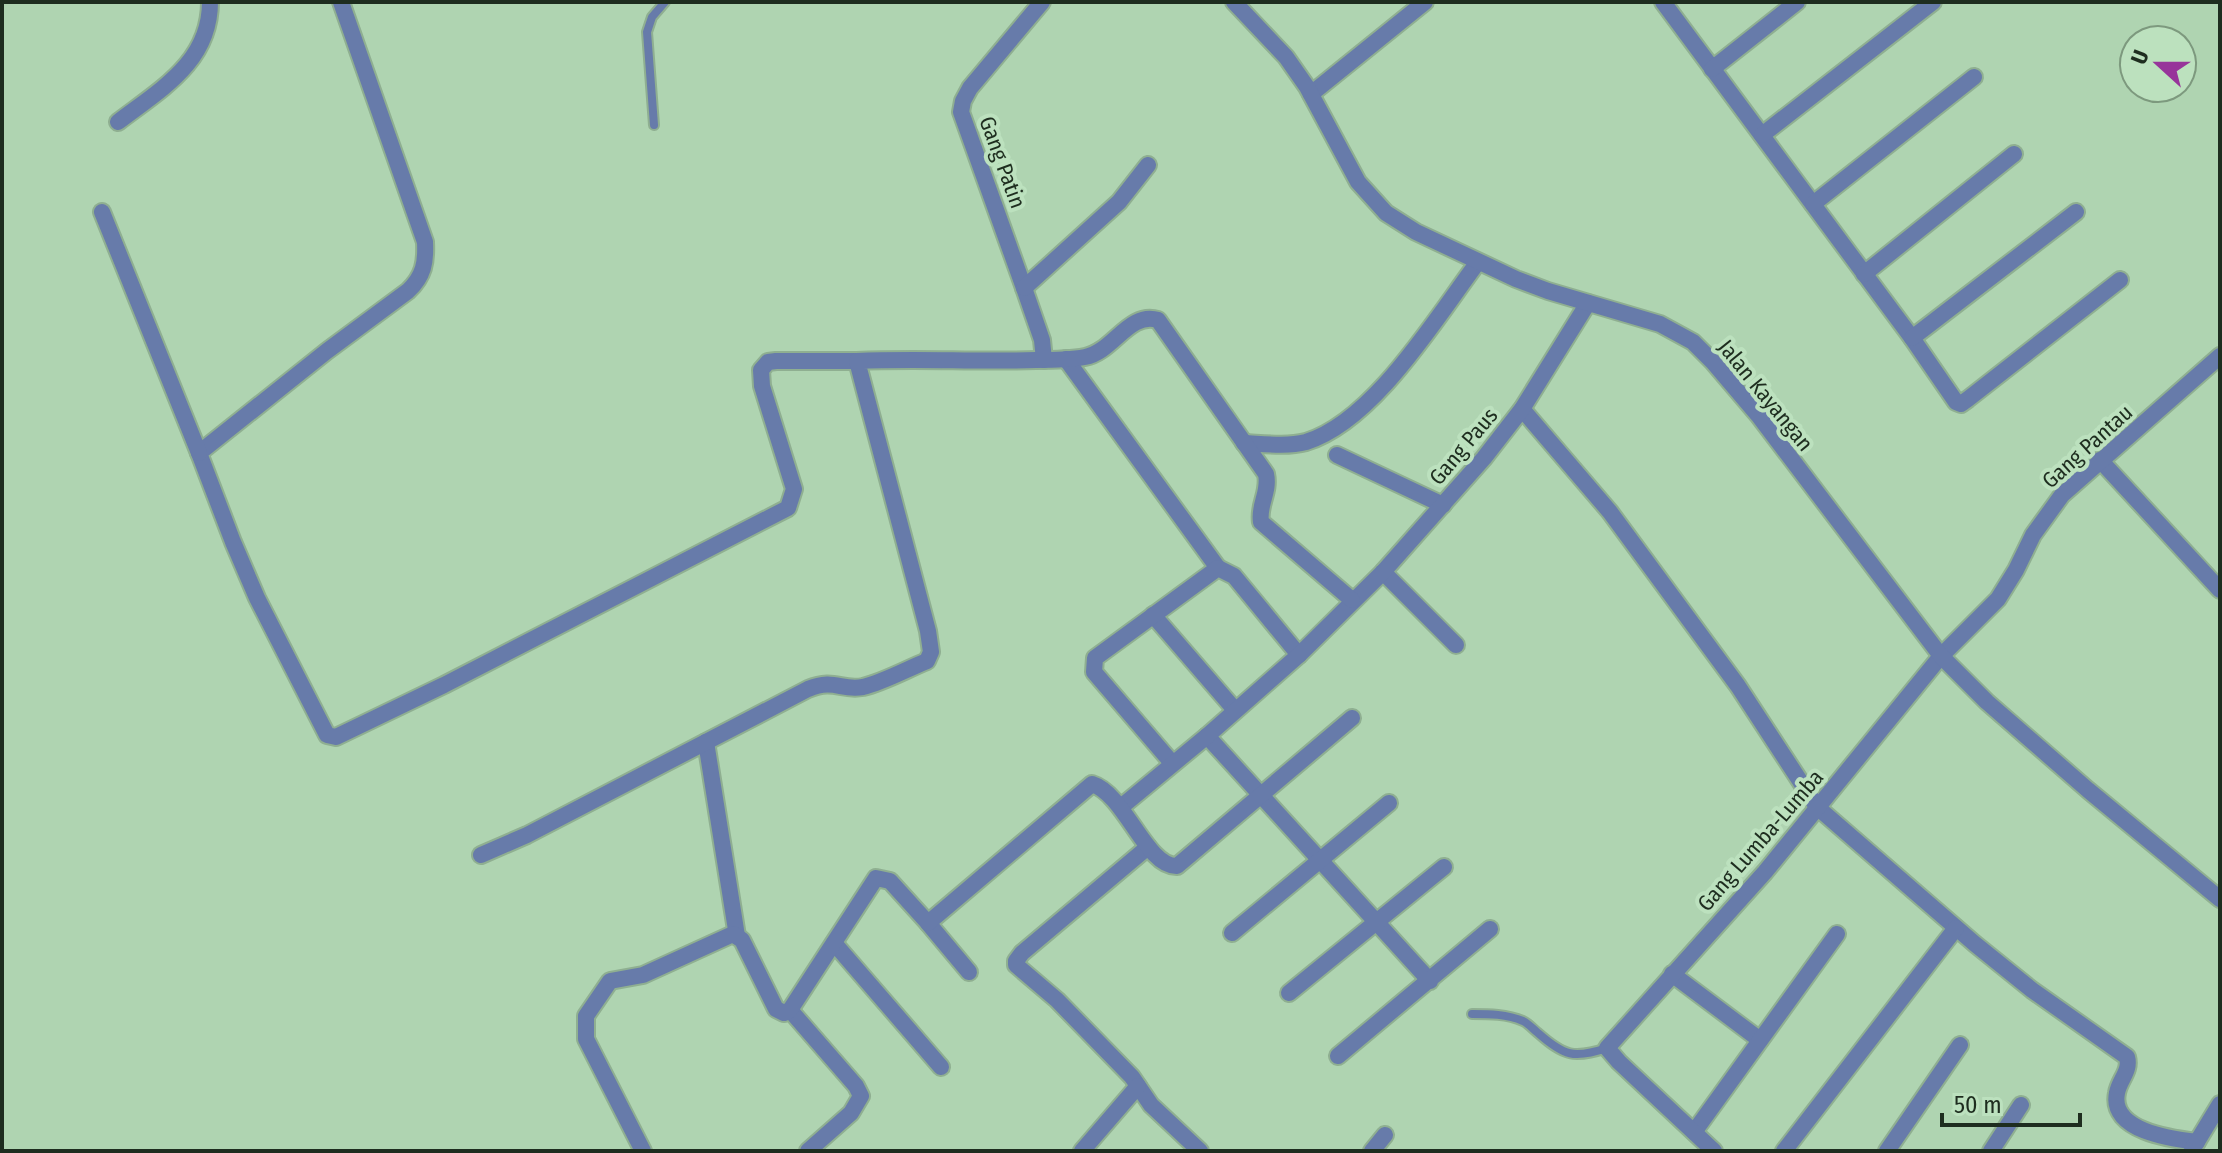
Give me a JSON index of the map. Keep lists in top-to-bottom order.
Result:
{
  "streets": {
    "street": [
      "Gang Patin",
      "Jalan Kayangan",
      "Gang Paus",
      "Gang Pantau",
      "Gang Lumba-Lumba"
    ]
  },
  "crossings": [
    ["Jalan Kayangan", "Gang Paus"],
    ["Jalan Kayangan", "Gang Pantau"],
    ["Jalan Kayangan", "Gang Lumba-Lumba"],
    ["Gang Pantau", "Gang Lumba-Lumba"]
  ],
  "scale_bar": "50 m",
  "north": "left"
}
